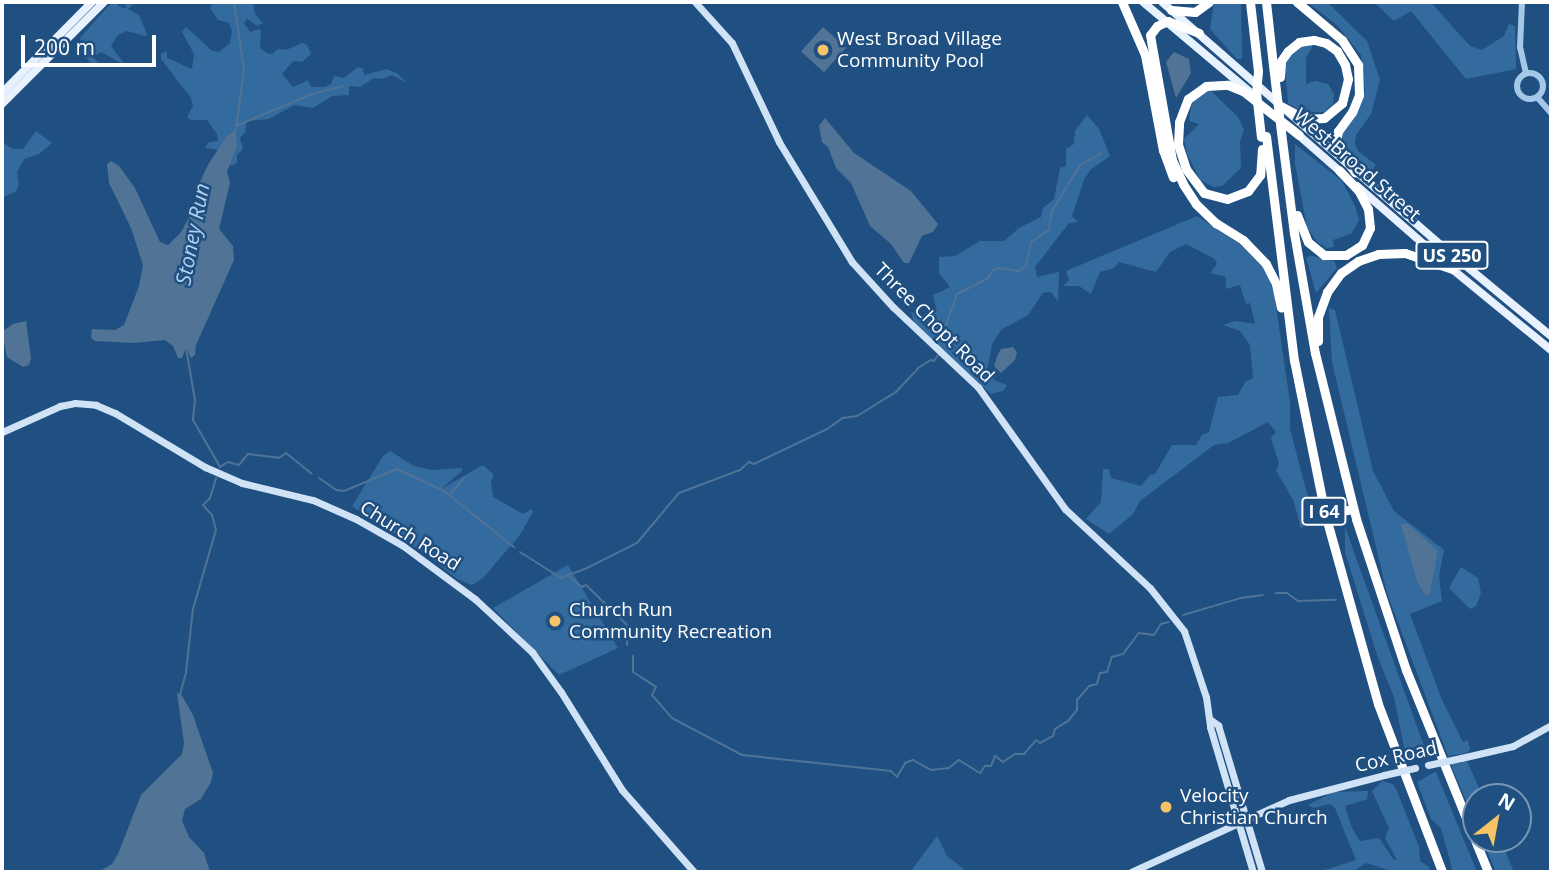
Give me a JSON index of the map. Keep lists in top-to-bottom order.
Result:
{
  "streets": {
    "highway": ["I 64"],
    "main road": [
      "West Broad Street",
      "US 250",
      "Three Chopt Road",
      "Church Road",
      "Cox Road"
    ]
  },
  "crossings": [
    ["Three Chopt Road", "Cox Road"]
  ],
  "water": ["Stoney Run"],
  "places": ["West Broad Village Community Pool", "Church Run Community Recreation", "Velocity Christian Church"],
  "scale_bar": "200 m",
  "north": "top right"
}
